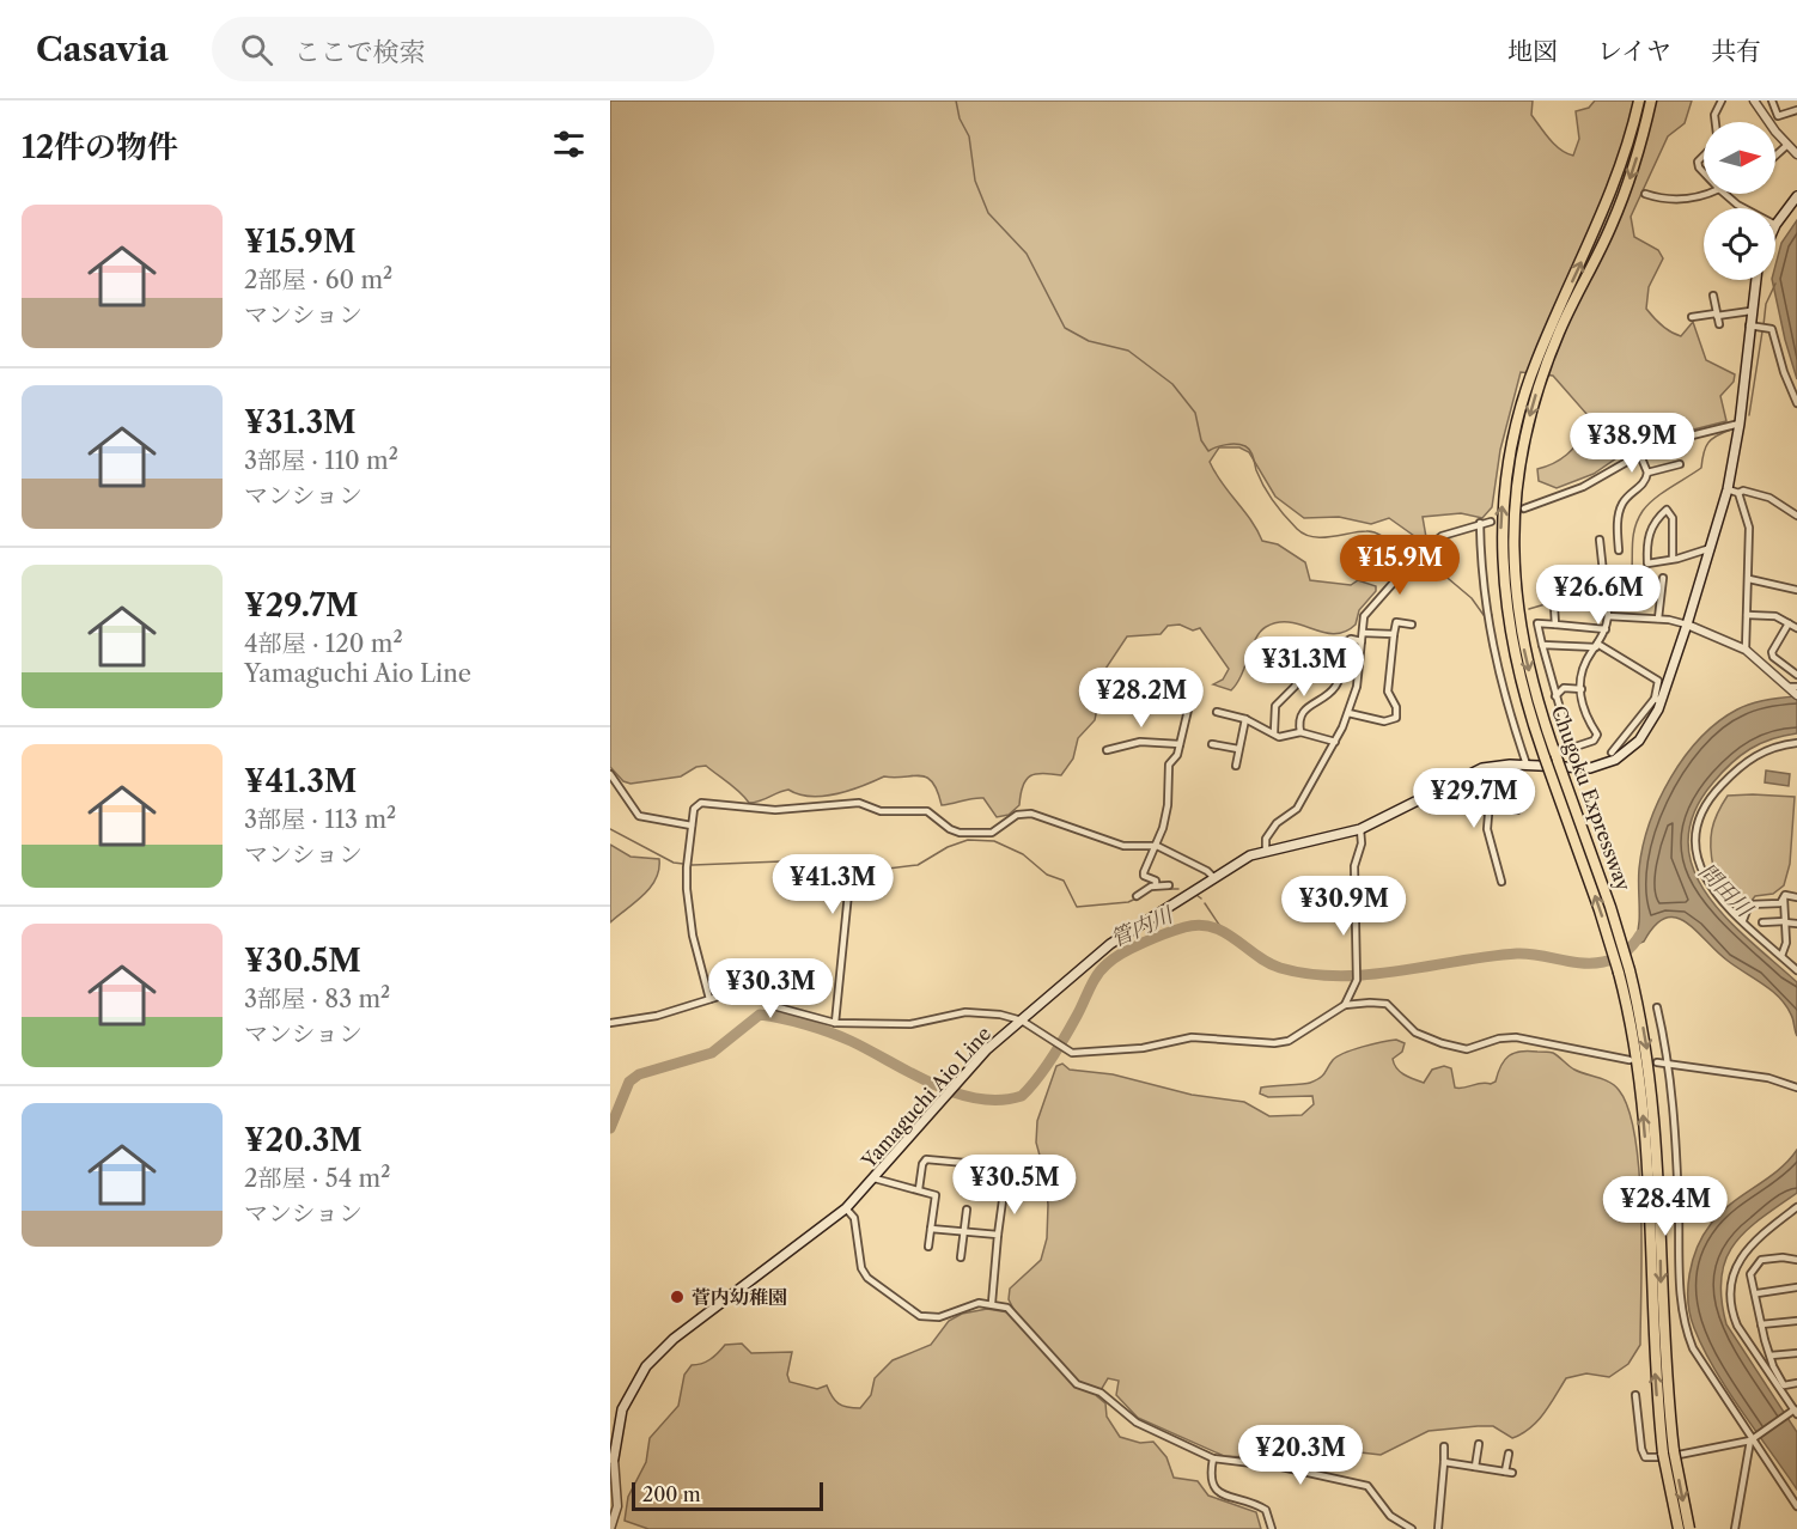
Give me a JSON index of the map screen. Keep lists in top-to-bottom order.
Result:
{
  "streets": {
    "highway": ["Chugoku Expressway"],
    "main road": ["Yamaguchi Aio Line"]
  },
  "water": ["問田川", "管内川"],
  "places": ["菅内幼稚園"],
  "scale_bar": "200 m",
  "north": "right",
  "page": {
    "header": "Casavia",
    "search": "ここで検索",
    "nav": ["地図", "レイヤ", "共有"],
    "heading": "12件の物件",
    "list": [
      {
        "name": "¥15.9M",
        "note": "2部屋 · 60 m² · マンション"
      },
      {
        "name": "¥31.3M",
        "note": "3部屋 · 110 m² · マンション"
      },
      {
        "name": "¥29.7M",
        "note": "4部屋 · 120 m² · Yamaguchi Aio Line"
      },
      {
        "name": "¥41.3M",
        "note": "3部屋 · 113 m² · マンション"
      },
      {
        "name": "¥30.5M",
        "note": "3部屋 · 83 m² · マンション"
      },
      {
        "name": "¥20.3M",
        "note": "2部屋 · 54 m² · マンション"
      }
    ],
    "price": [
      "¥38.9M",
      "¥15.9M",
      "¥26.6M",
      "¥31.3M",
      "¥28.2M",
      "¥29.7M",
      "¥41.3M",
      "¥30.9M",
      "¥30.3M",
      "¥30.5M",
      "¥28.4M",
      "¥20.3M"
    ],
    "scale": "200 m"
  }
}
